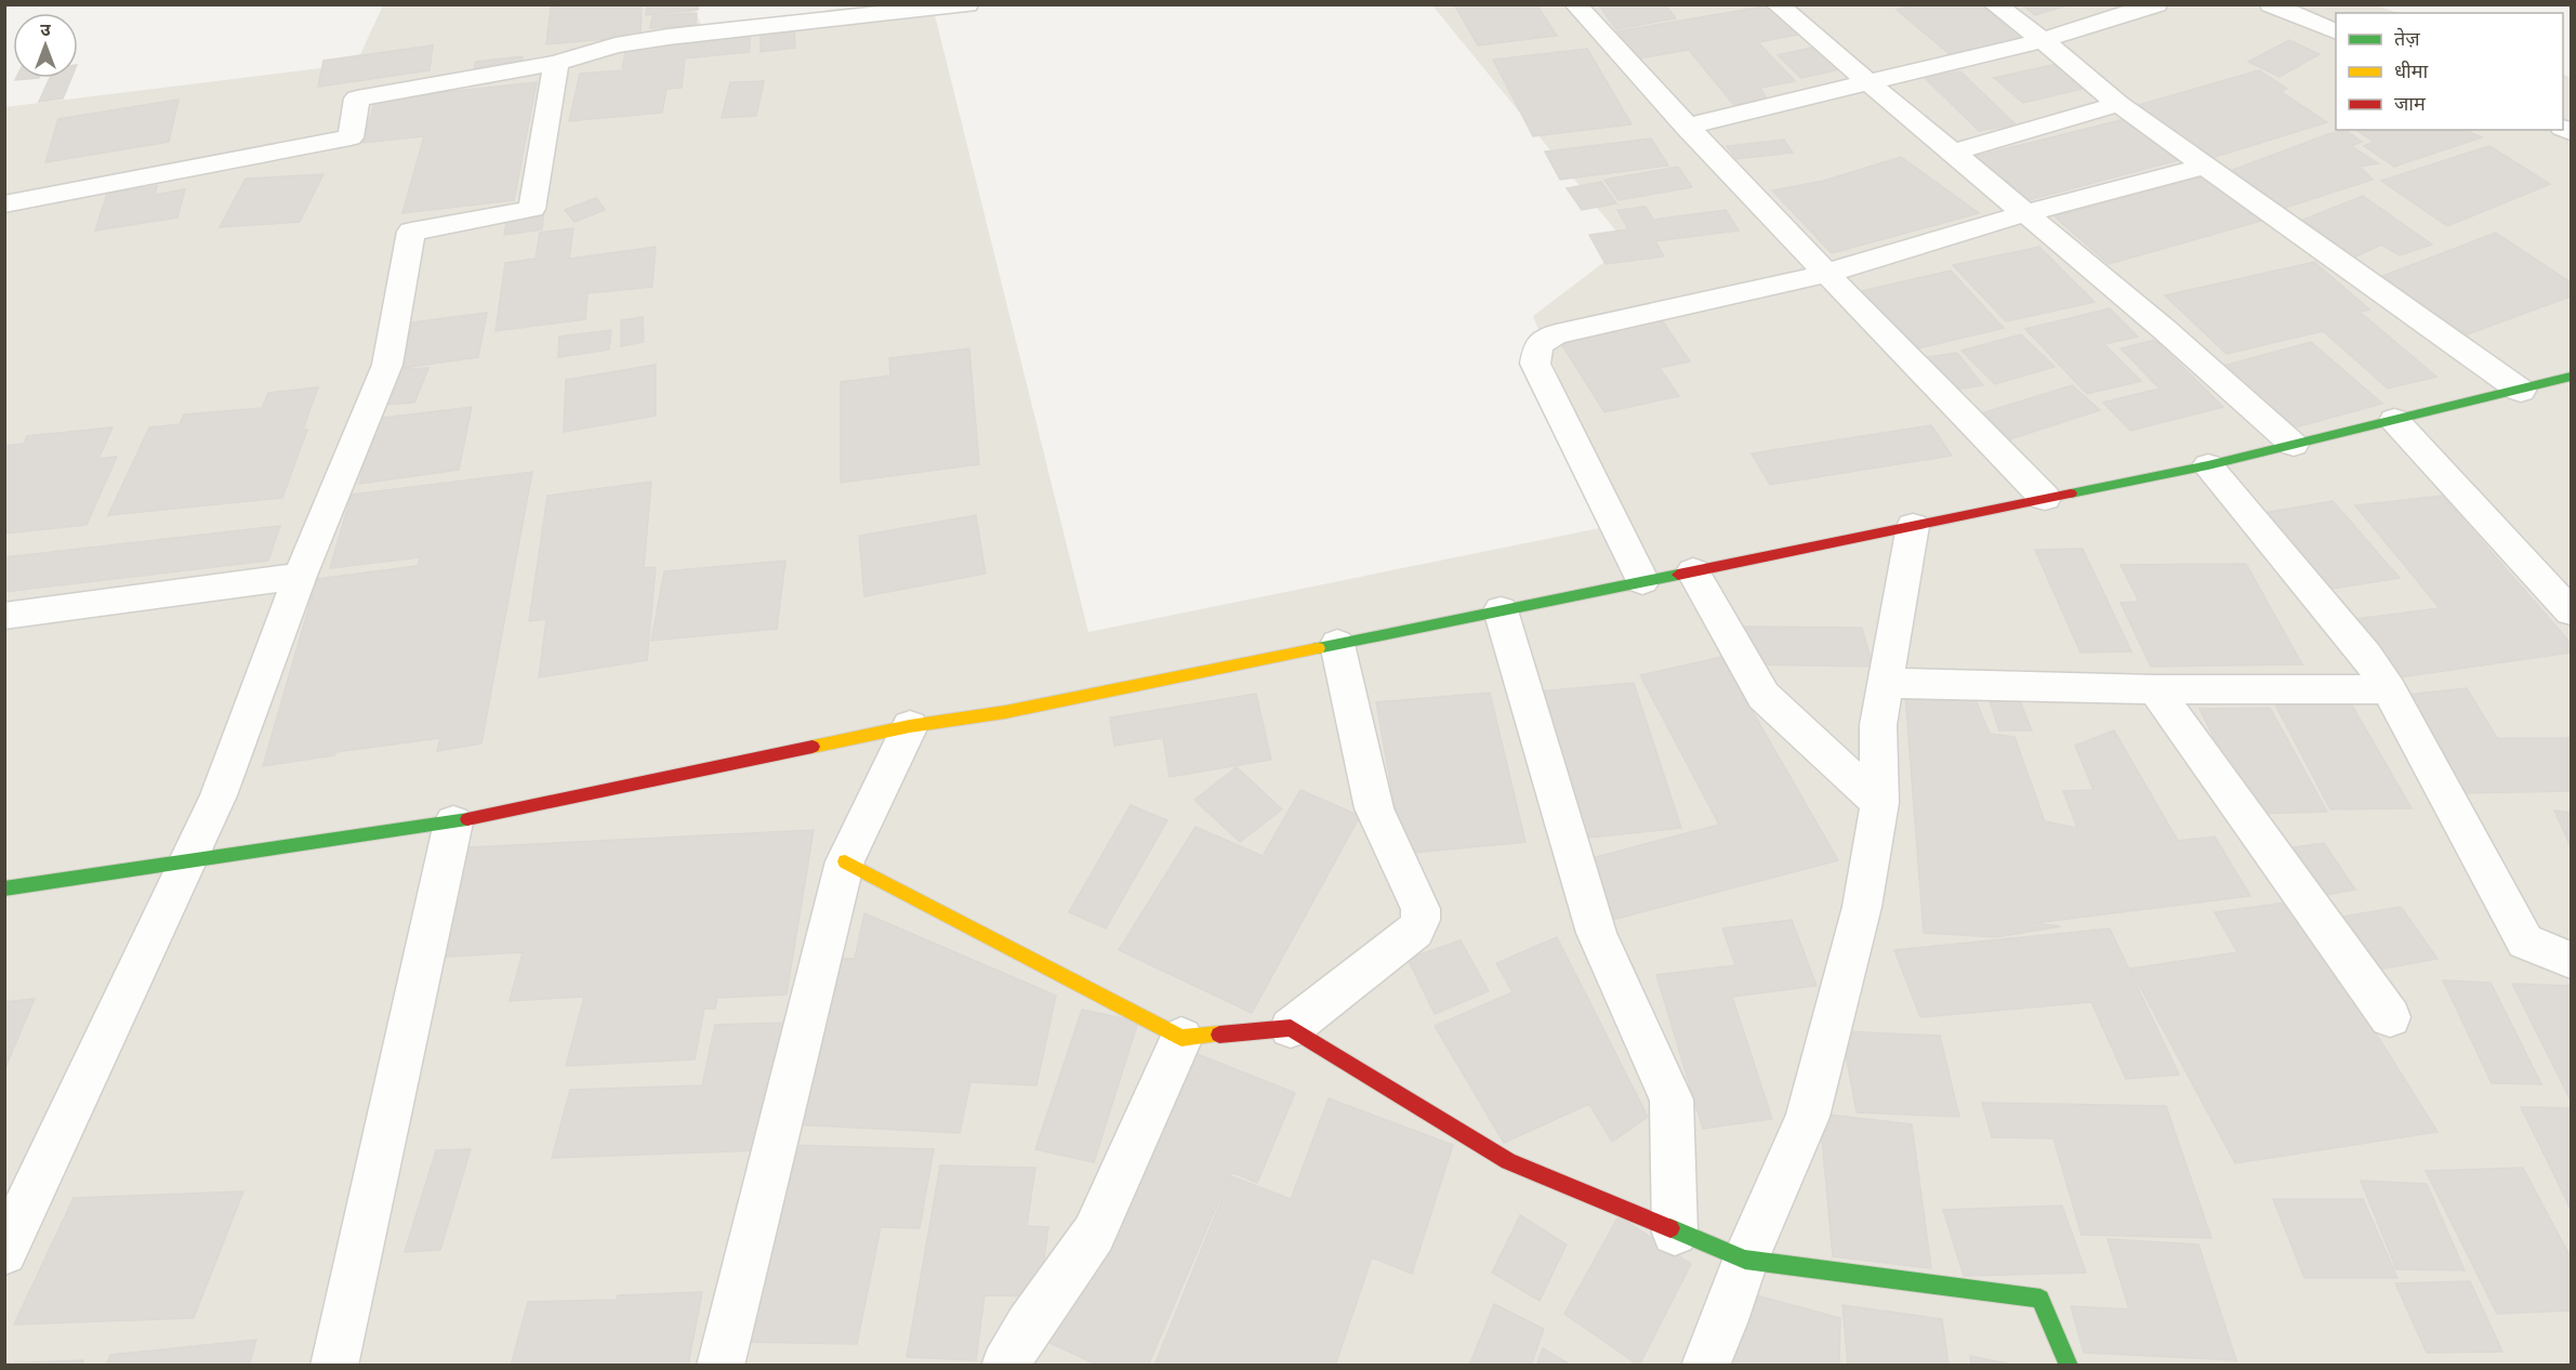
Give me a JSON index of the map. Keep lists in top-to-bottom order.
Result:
{
  "legend": ["तेज़", "धीमा", "जाम"],
  "north": "top"
}
